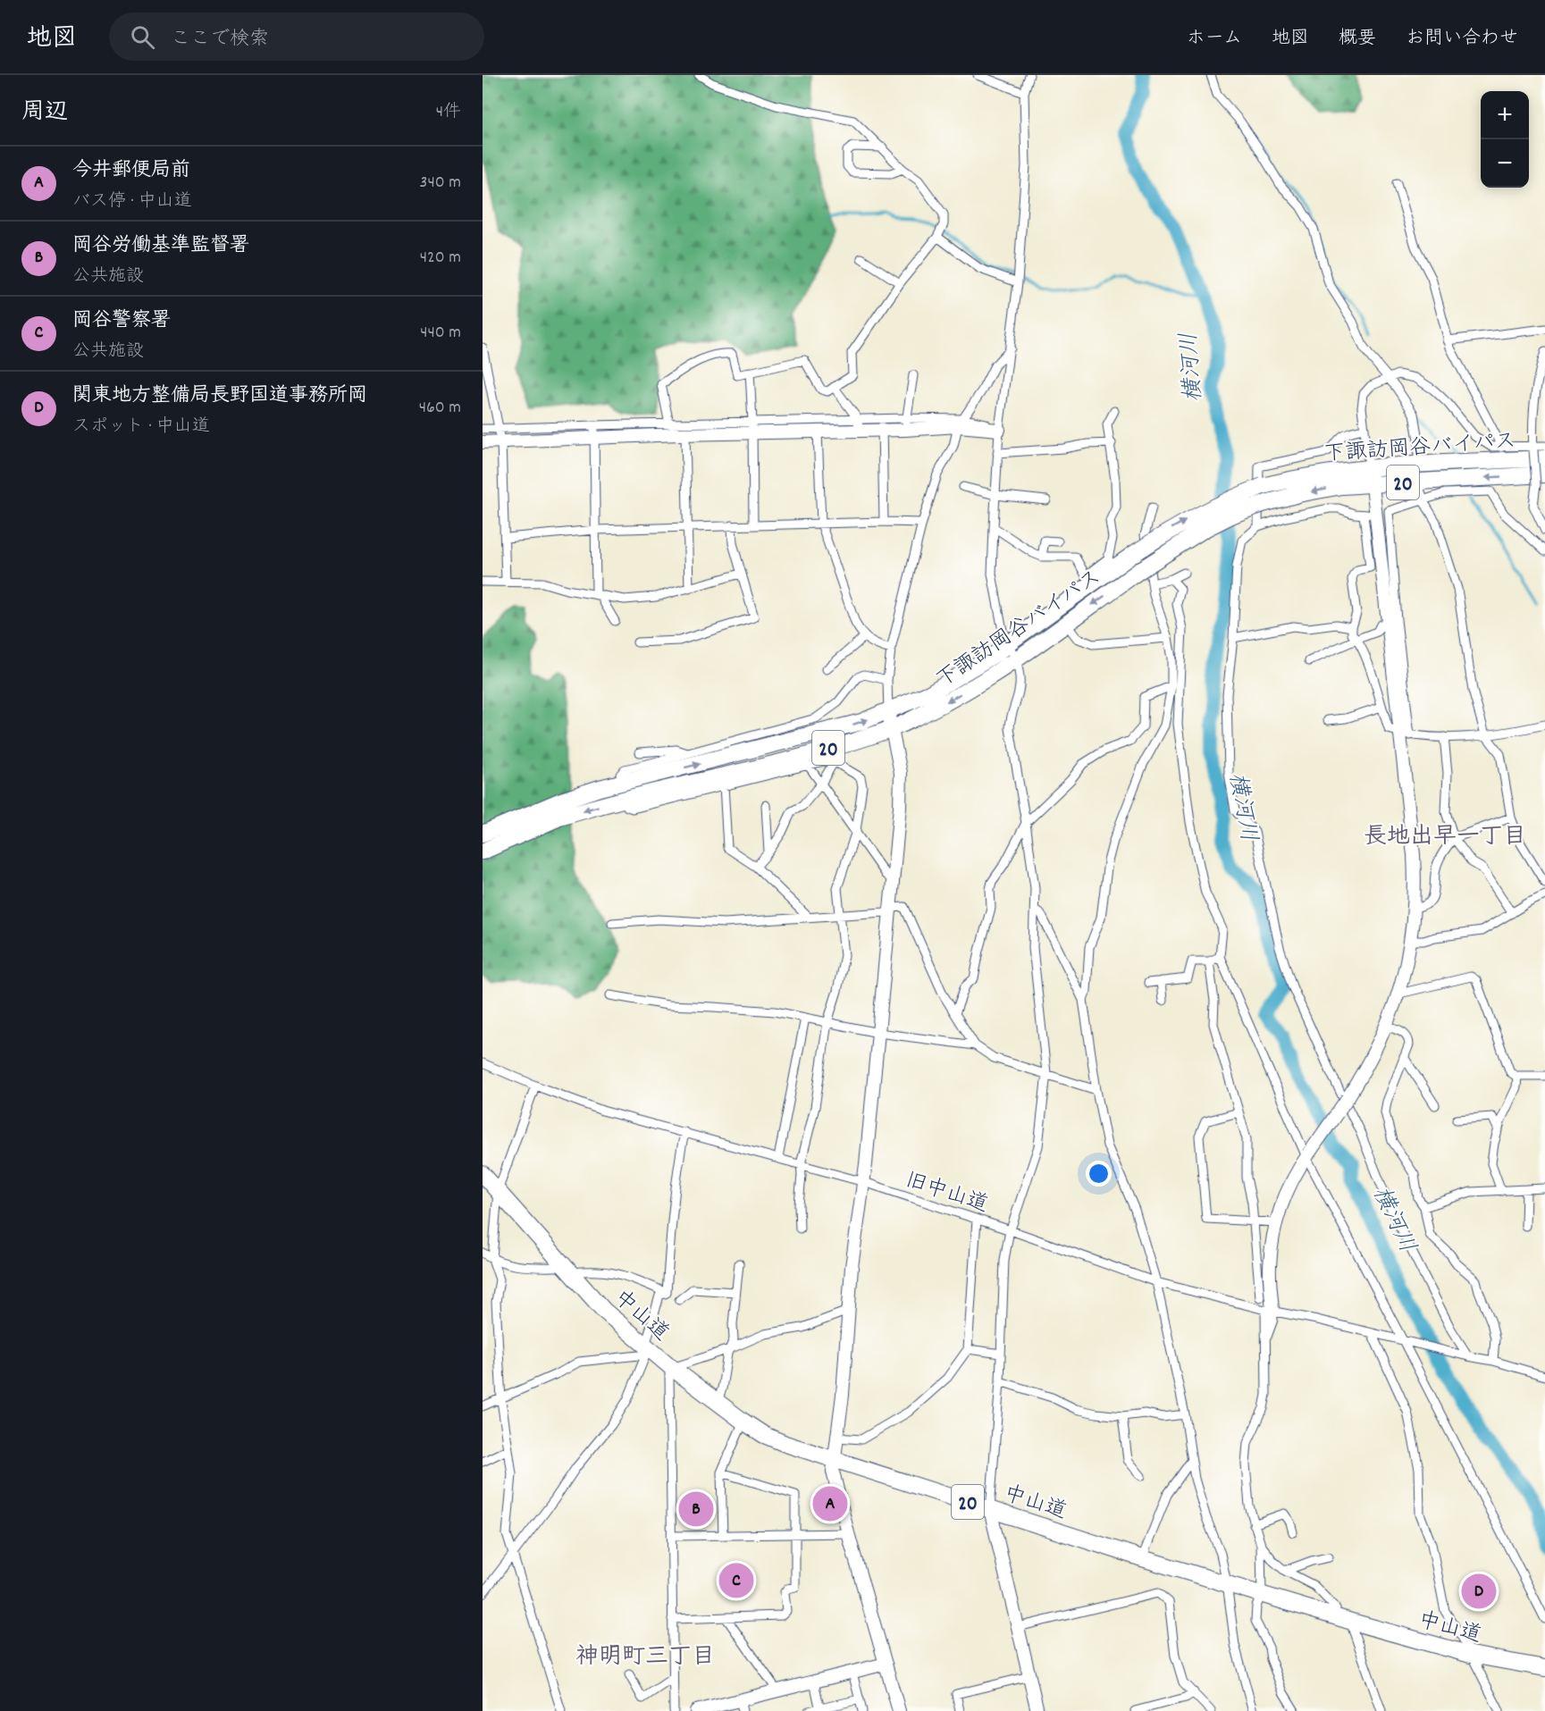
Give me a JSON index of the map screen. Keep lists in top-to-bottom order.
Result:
{
  "streets": {
    "highway": ["下諏訪岡谷バイパス", "20", "中山道"],
    "street": ["旧中山道"]
  },
  "districts": ["長地出早一丁目", "神明町三丁目"],
  "water": ["横河川"],
  "page": {
    "header": "地図",
    "search": "ここで検索",
    "nav": [
      "ホーム",
      "地図",
      "概要",
      "お問い合わせ"
    ],
    "heading": ["周辺", "4件"],
    "map_buttons": ["+", "−"],
    "list": [
      {
        "mark": "A",
        "name": "今井郵便局前",
        "note": "バス停 · 中山道",
        "value": "340 m"
      },
      {
        "mark": "B",
        "name": "岡谷労働基準監督署",
        "note": "公共施設",
        "value": "420 m"
      },
      {
        "mark": "C",
        "name": "岡谷警察署",
        "note": "公共施設",
        "value": "440 m"
      },
      {
        "mark": "D",
        "name": "関東地方整備局長野国道事務所岡",
        "note": "スポット · 中山道",
        "value": "460 m"
      }
    ],
    "pins": [
      "A",
      "B",
      "C",
      "D"
    ]
  }
}
